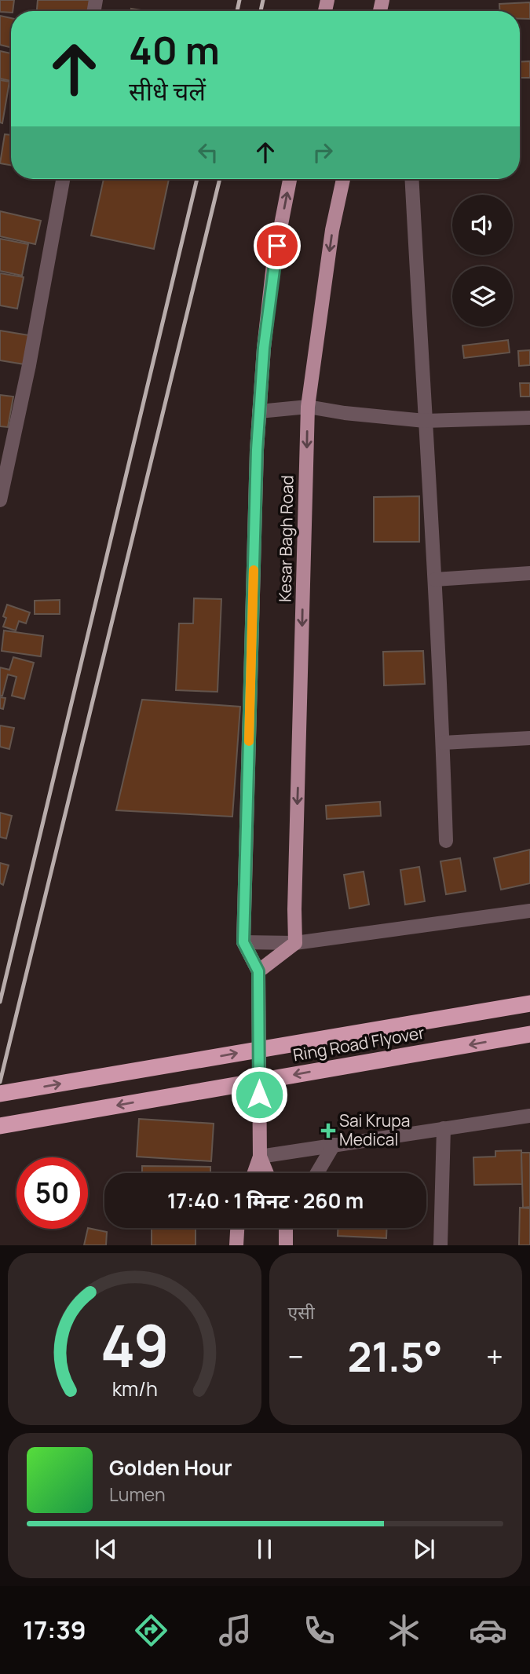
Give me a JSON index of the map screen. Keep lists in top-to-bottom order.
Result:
{
  "streets": {
    "highway": ["Ring Road Flyover"],
    "main road": ["Kesar Bagh Road"]
  },
  "places": {
    "health": ["Sai Krupa Medical"]
  },
  "page": {
    "turn": ["40 m", "सीधे चलें"],
    "limit": "50",
    "trip": "17:40 · 1 मिनट · 260 m",
    "tile": "एसी",
    "heat": ["−", "21.5°", "+"],
    "song": ["Golden Hour", "Lumen"],
    "tabs": "17:39",
    "gauge": ["49", "km/h"]
  }
}
